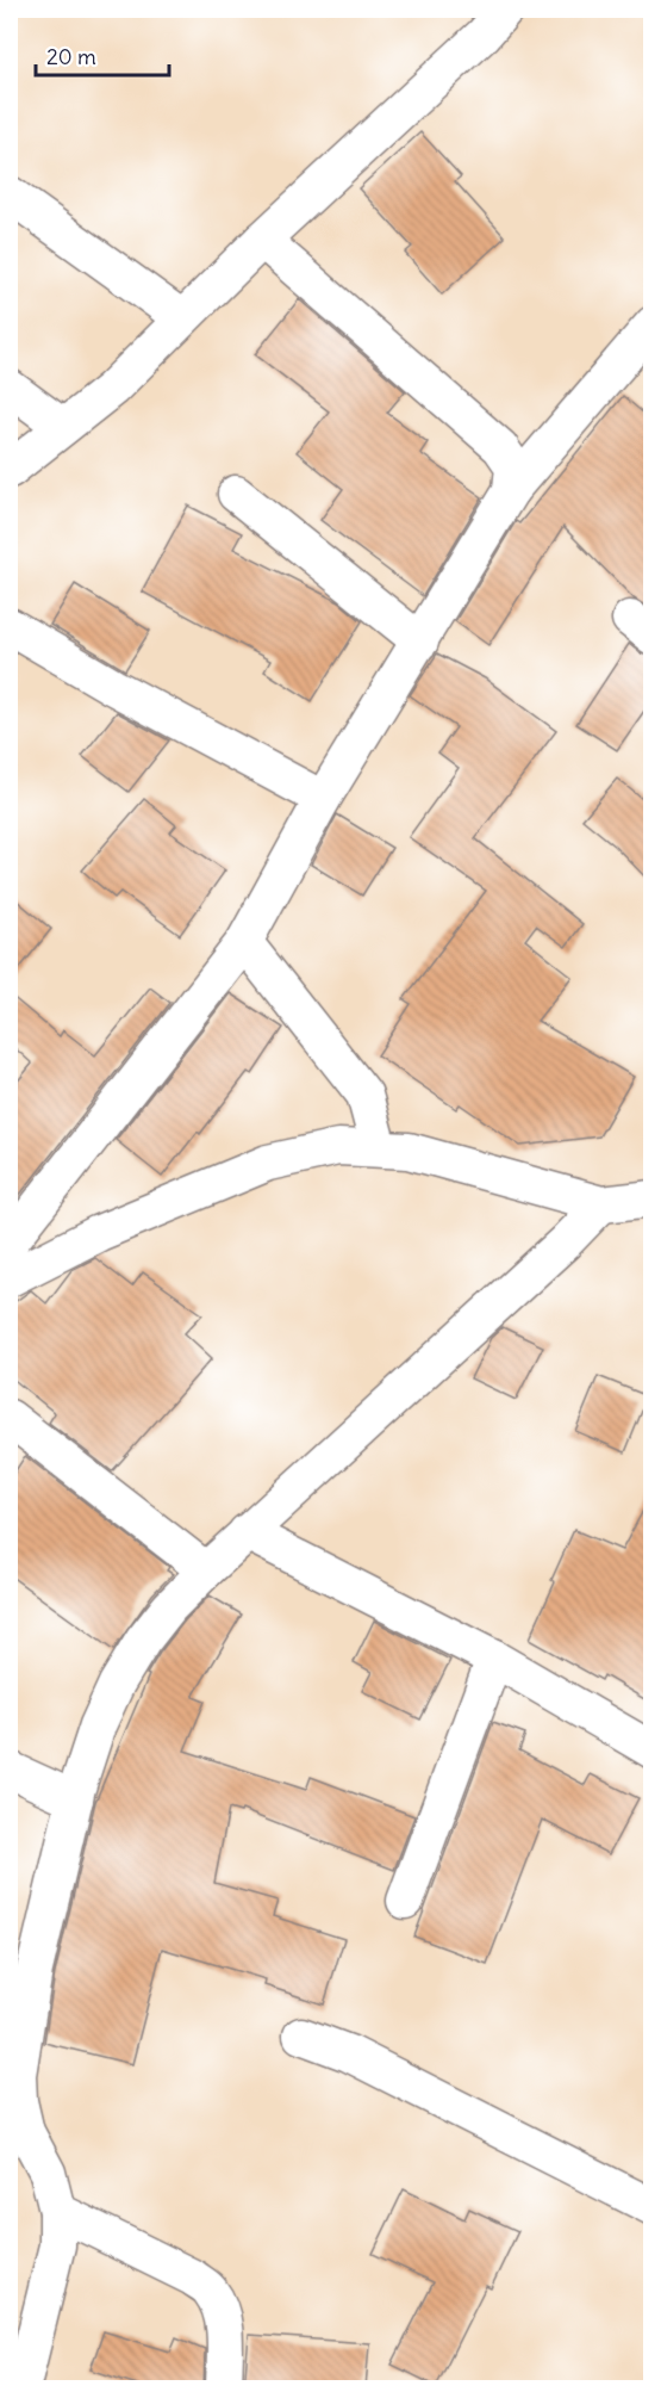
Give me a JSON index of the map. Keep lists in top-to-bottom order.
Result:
{
  "scale_bar": "20 m"
}
